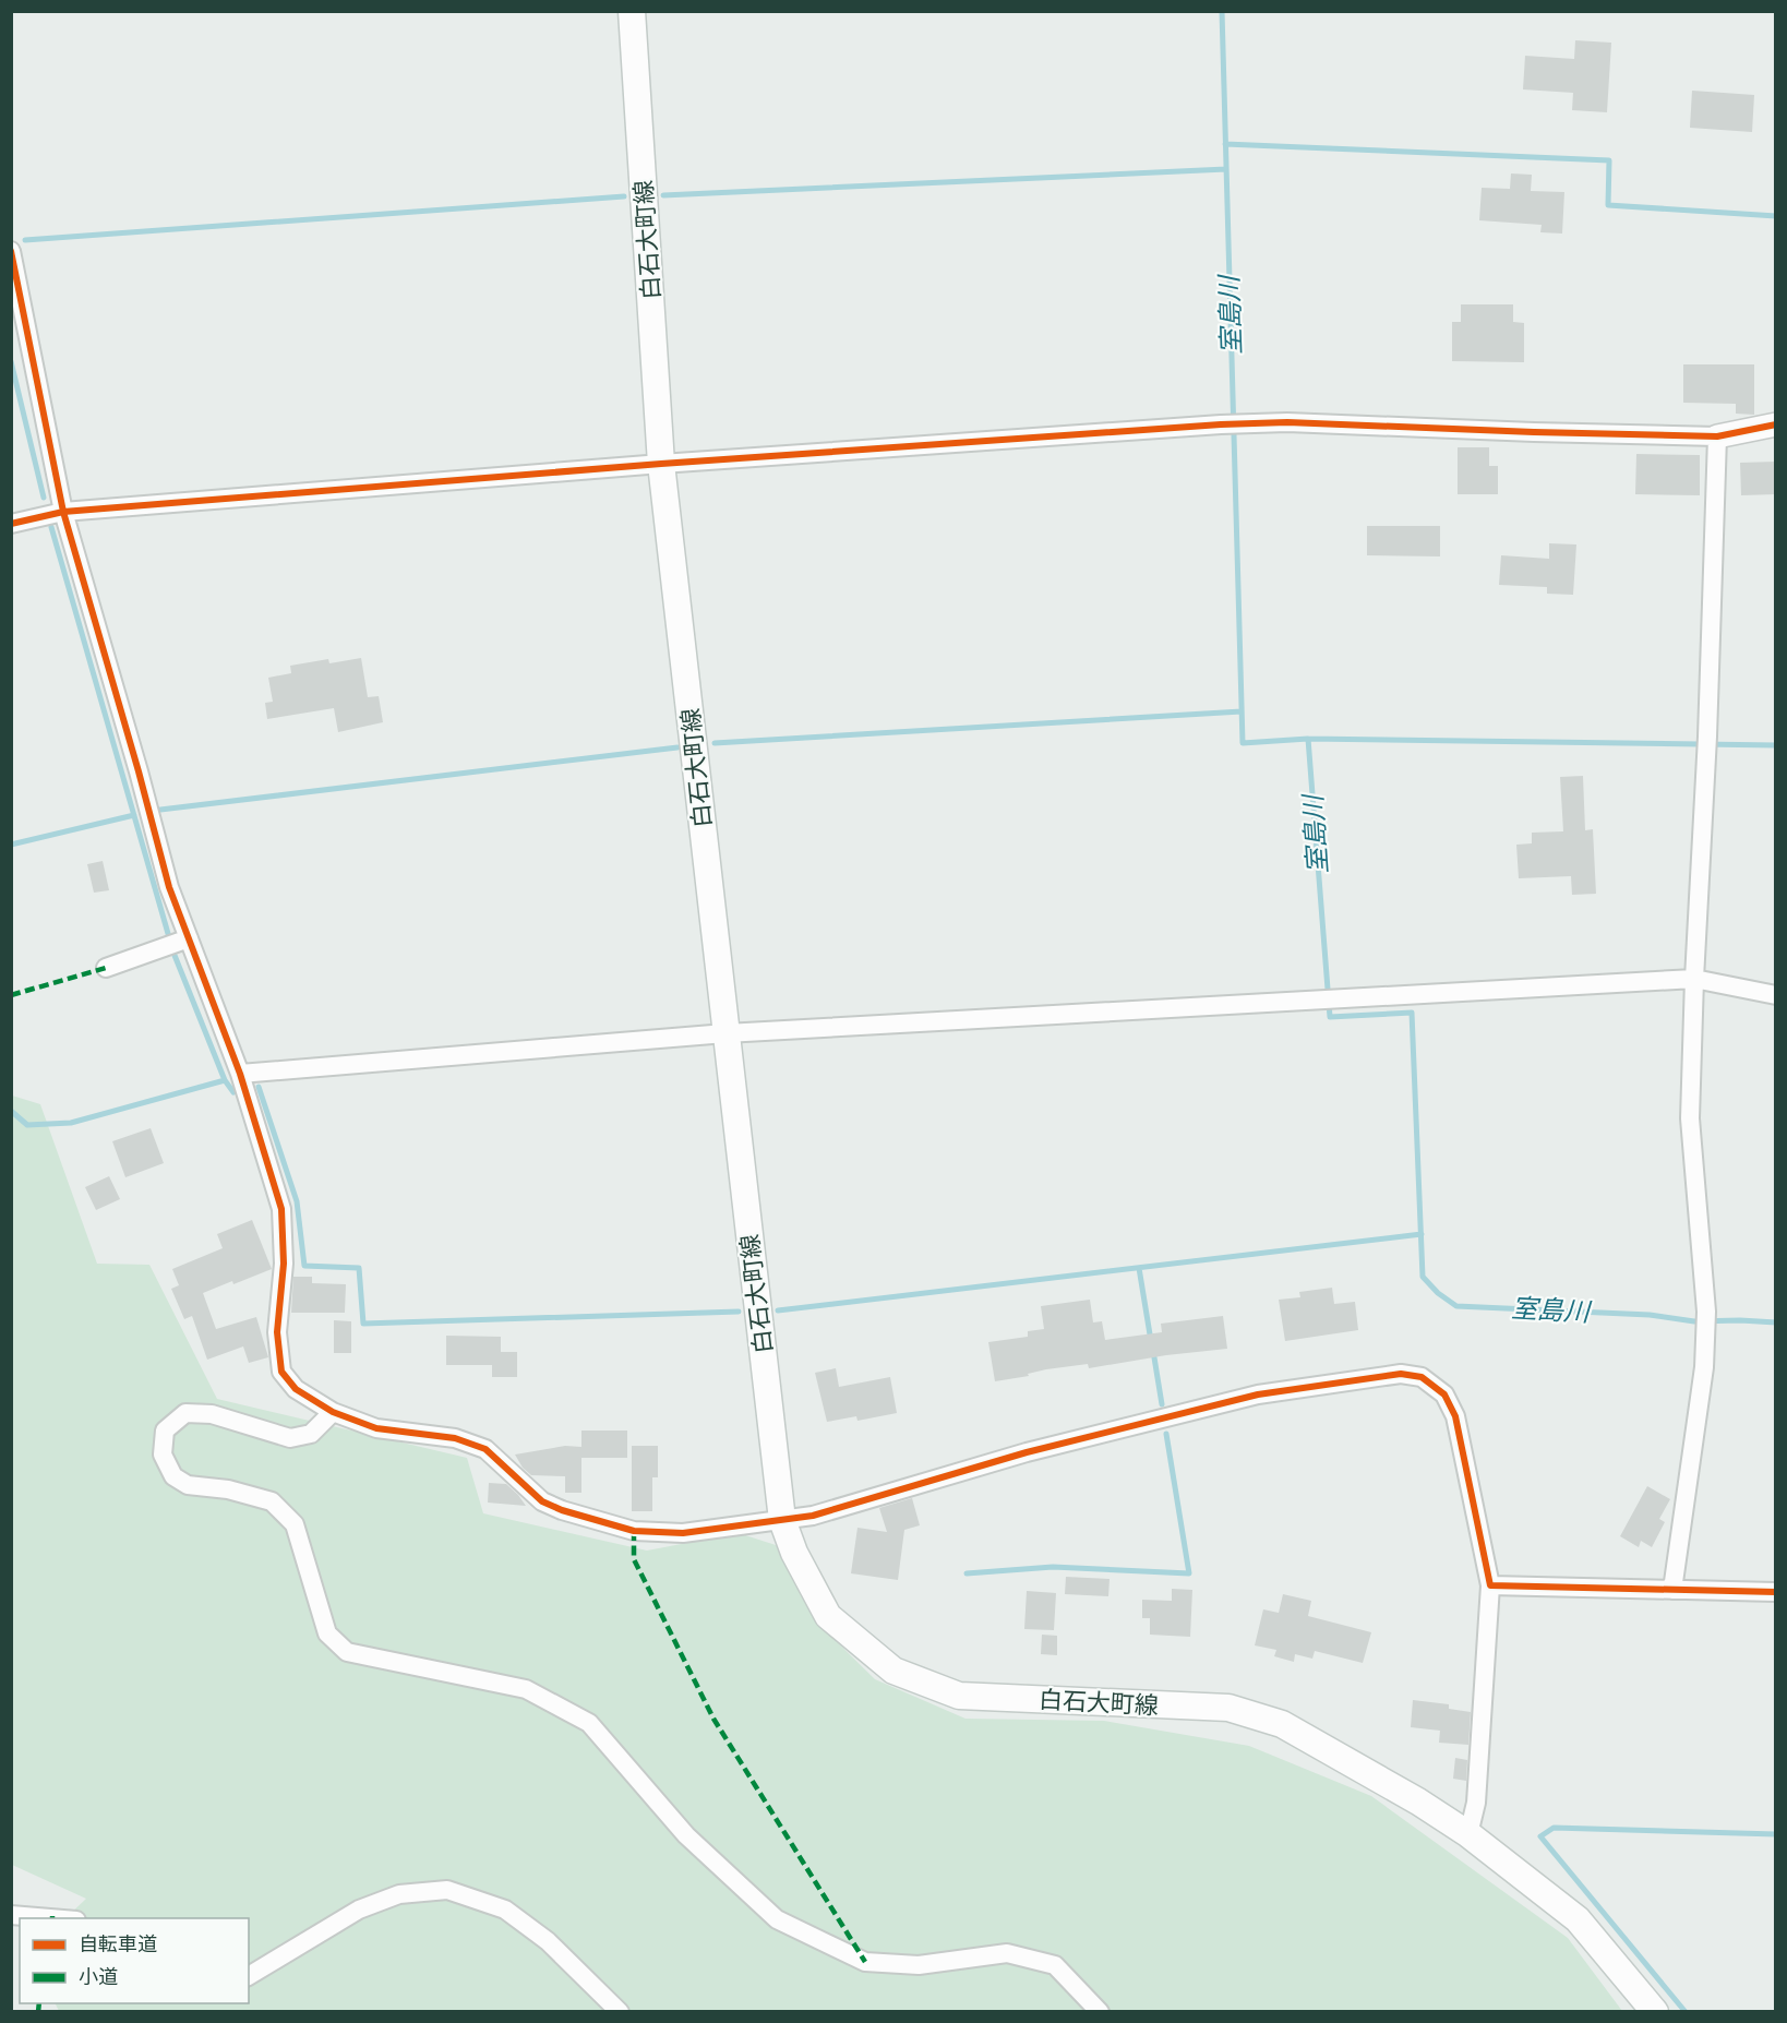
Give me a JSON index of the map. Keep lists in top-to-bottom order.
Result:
{
  "streets": {
    "main road": ["白石大町線"]
  },
  "water": ["室島川"],
  "legend": ["自転車道", "小道"]
}
